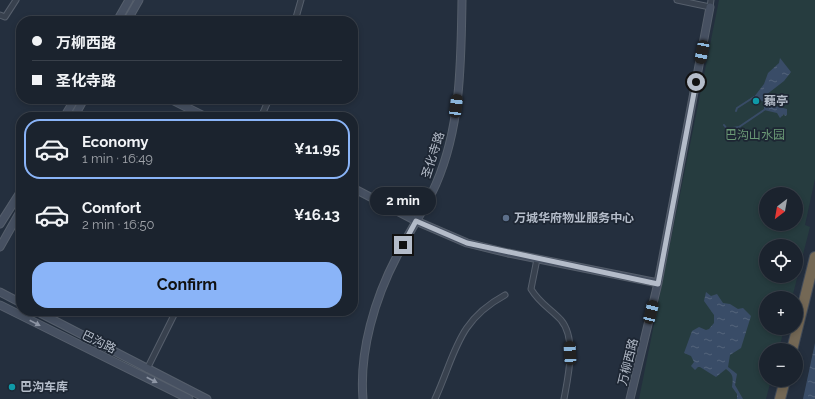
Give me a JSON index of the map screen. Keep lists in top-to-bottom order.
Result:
{
  "streets": {
    "street": ["圣化寺路", "巴沟路", "万柳西路"]
  },
  "parks": ["巴沟山水园"],
  "places": ["藕亭", "万城华府物业服务中心", "巴沟车库"],
  "north": "bottom left",
  "page": {
    "banner": ["万柳西路", "圣化寺路"],
    "list": [
      {
        "name": "Economy",
        "note": "1 min · 16:49",
        "value": "¥11.95"
      },
      {
        "name": "Comfort",
        "note": "2 min · 16:50",
        "value": "¥16.13"
      }
    ],
    "map_buttons": ["+", "−"],
    "bubble": "2 min",
    "buttons": "Confirm"
  }
}
